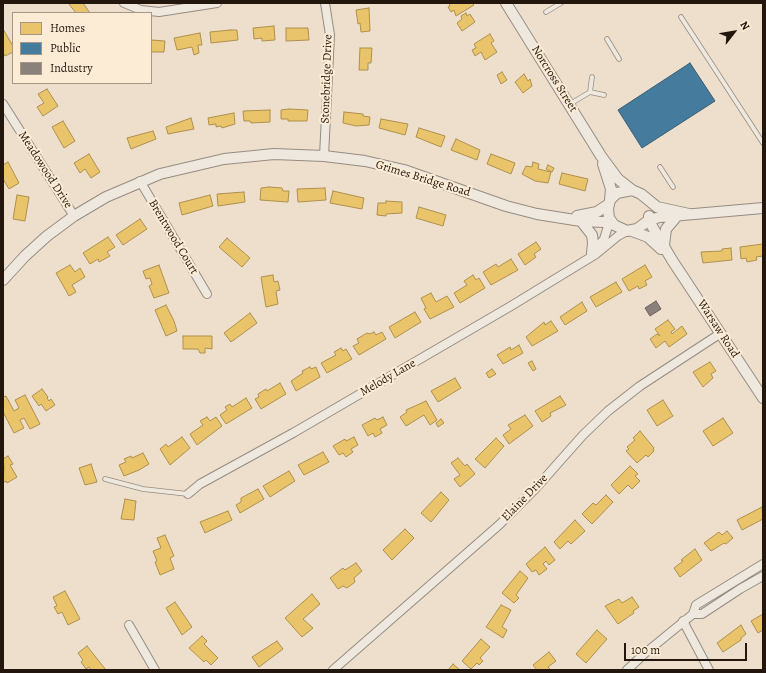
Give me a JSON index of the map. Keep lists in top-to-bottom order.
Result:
{
  "streets": {
    "street": [
      "Stonebridge Drive",
      "Norcross Street",
      "Meadowood Drive",
      "Grimes Bridge Road",
      "Brentwood Court",
      "Warsaw Road",
      "Melody Lane",
      "Elaine Drive"
    ]
  },
  "crossings": [
    ["Stonebridge Drive", "Grimes Bridge Road"],
    ["Norcross Street", "Grimes Bridge Road"],
    ["Norcross Street", "Warsaw Road"],
    ["Norcross Street", "Melody Lane"],
    ["Meadowood Drive", "Grimes Bridge Road"],
    ["Grimes Bridge Road", "Brentwood Court"],
    ["Grimes Bridge Road", "Warsaw Road"],
    ["Grimes Bridge Road", "Melody Lane"],
    ["Warsaw Road", "Melody Lane"],
    ["Warsaw Road", "Elaine Drive"]
  ],
  "legend": ["Homes", "Public", "Industry"],
  "scale_bar": "100 m",
  "north": "top right"
}
